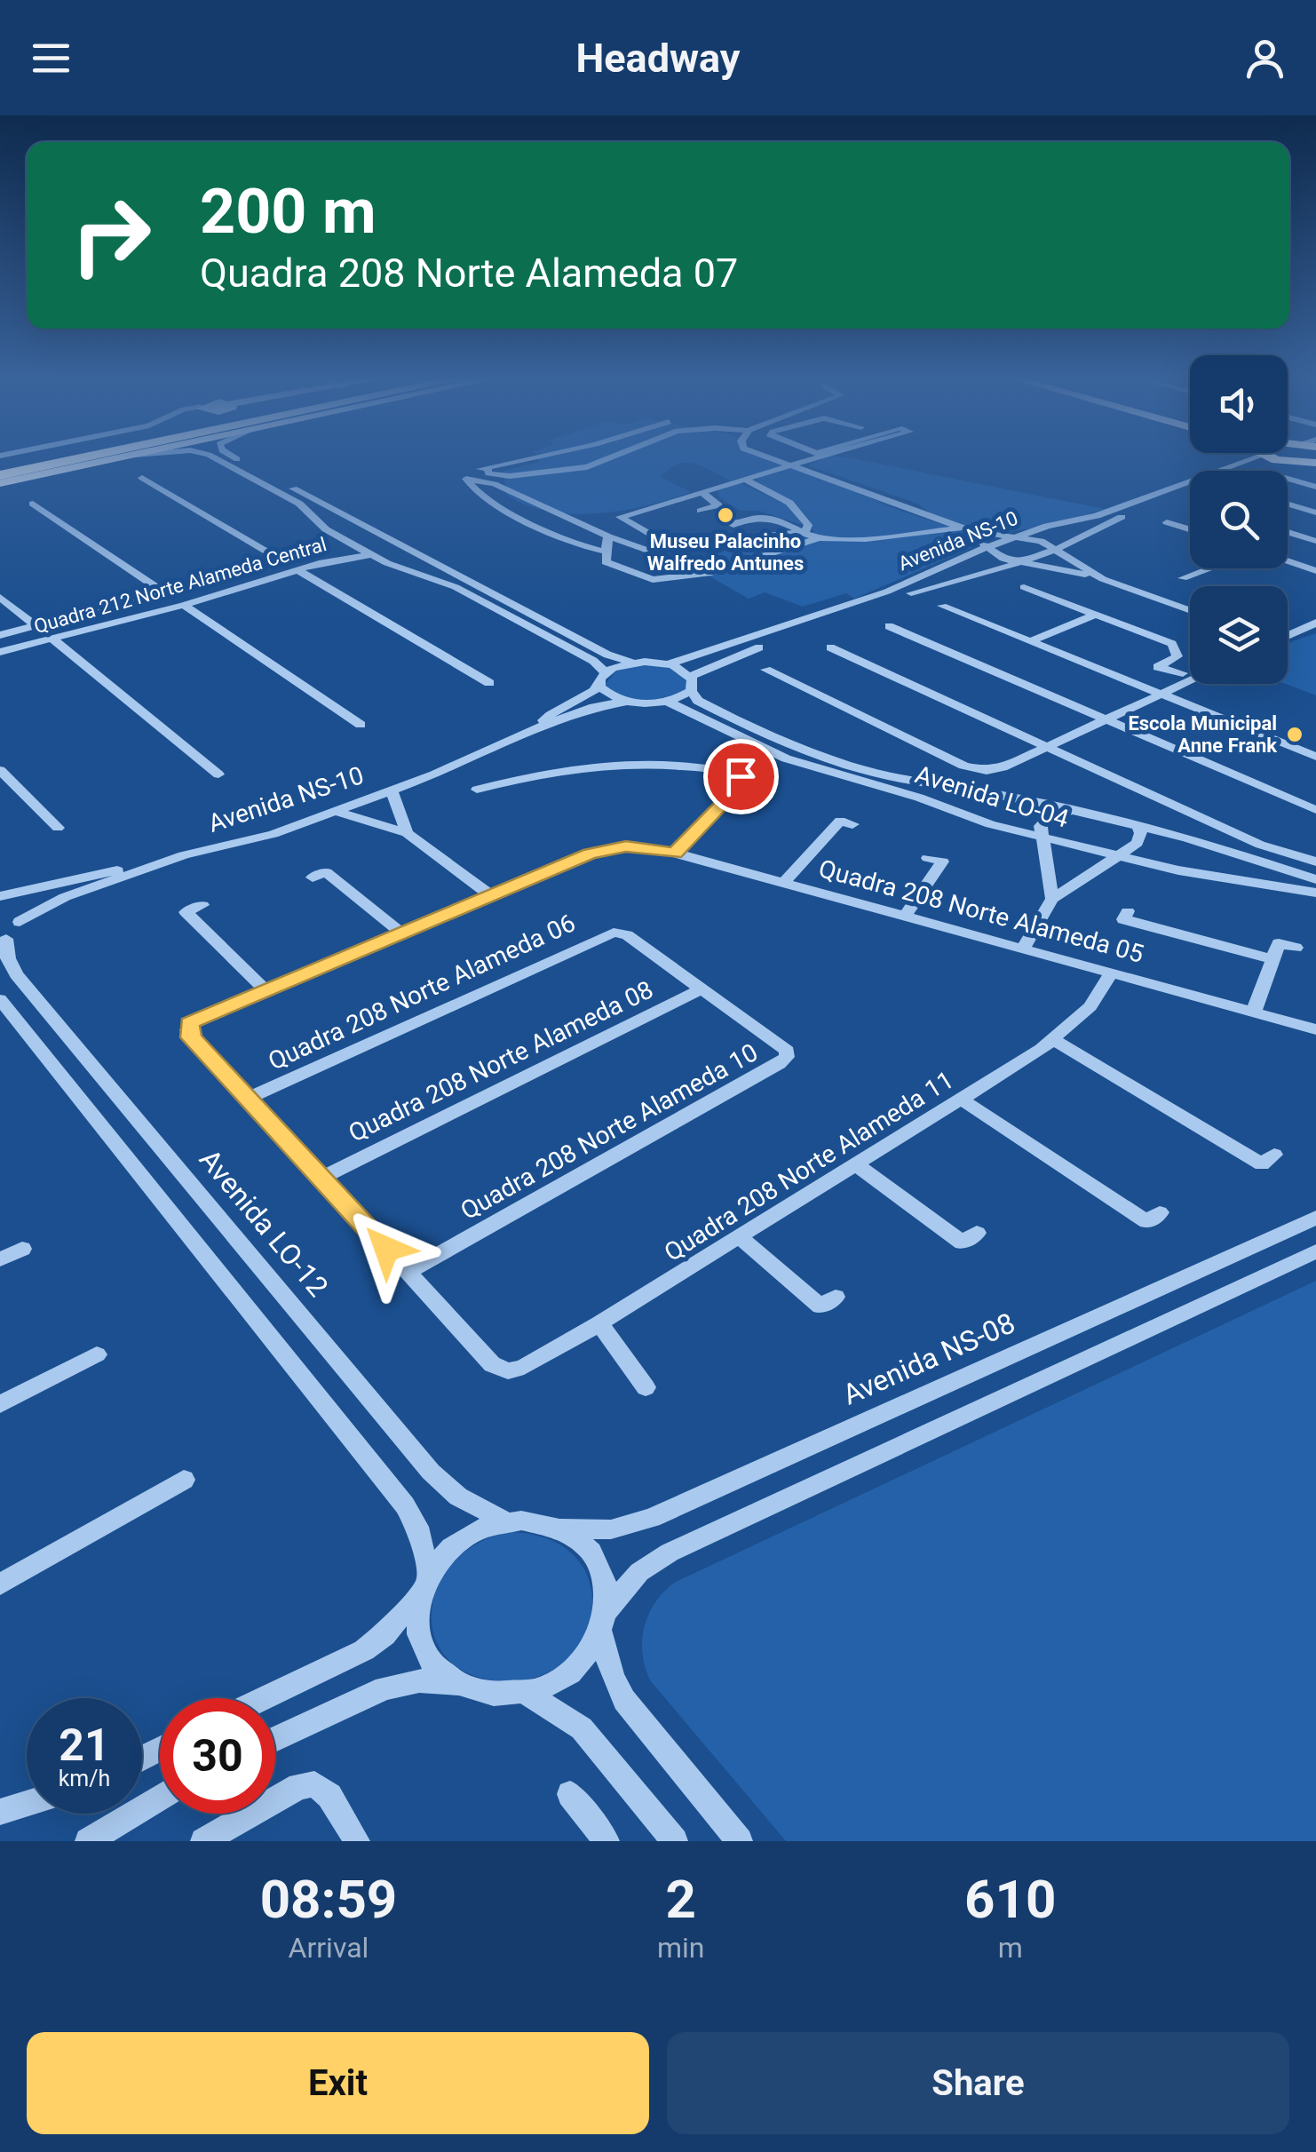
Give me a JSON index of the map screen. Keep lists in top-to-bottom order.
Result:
{
  "streets": {
    "street": [
      "Avenida NS-10",
      "Quadra 212 Norte Alameda Central",
      "Avenida LO-04",
      "Quadra 208 Norte Alameda 05",
      "Quadra 208 Norte Alameda 06",
      "Quadra 208 Norte Alameda 08",
      "Quadra 208 Norte Alameda 10",
      "Quadra 208 Norte Alameda 11",
      "Avenida LO-12",
      "Avenida NS-08"
    ]
  },
  "crossings": [
    ["Avenida NS-10", "Avenida LO-04"],
    ["Avenida NS-10", "Avenida LO-12"],
    ["Quadra 208 Norte Alameda 05", "Quadra 208 Norte Alameda 06"],
    ["Quadra 208 Norte Alameda 05", "Quadra 208 Norte Alameda 11"],
    ["Quadra 208 Norte Alameda 06", "Quadra 208 Norte Alameda 08"],
    ["Quadra 208 Norte Alameda 06", "Quadra 208 Norte Alameda 10"],
    ["Quadra 208 Norte Alameda 08", "Quadra 208 Norte Alameda 10"],
    ["Quadra 208 Norte Alameda 10", "Quadra 208 Norte Alameda 11"],
    ["Avenida LO-12", "Avenida NS-08"]
  ],
  "places": ["Museu Palacinho Walfredo Antunes", "Escola Municipal Anne Frank"],
  "page": {
    "header": "Headway",
    "turn": ["200 m", "Quadra 208 Norte Alameda 07"],
    "speed": "21 km/h",
    "limit": "30",
    "eta": [
      "08:59",
      "Arrival",
      "2",
      "min",
      "610",
      "m"
    ],
    "buttons": ["Exit", "Share"]
  }
}
